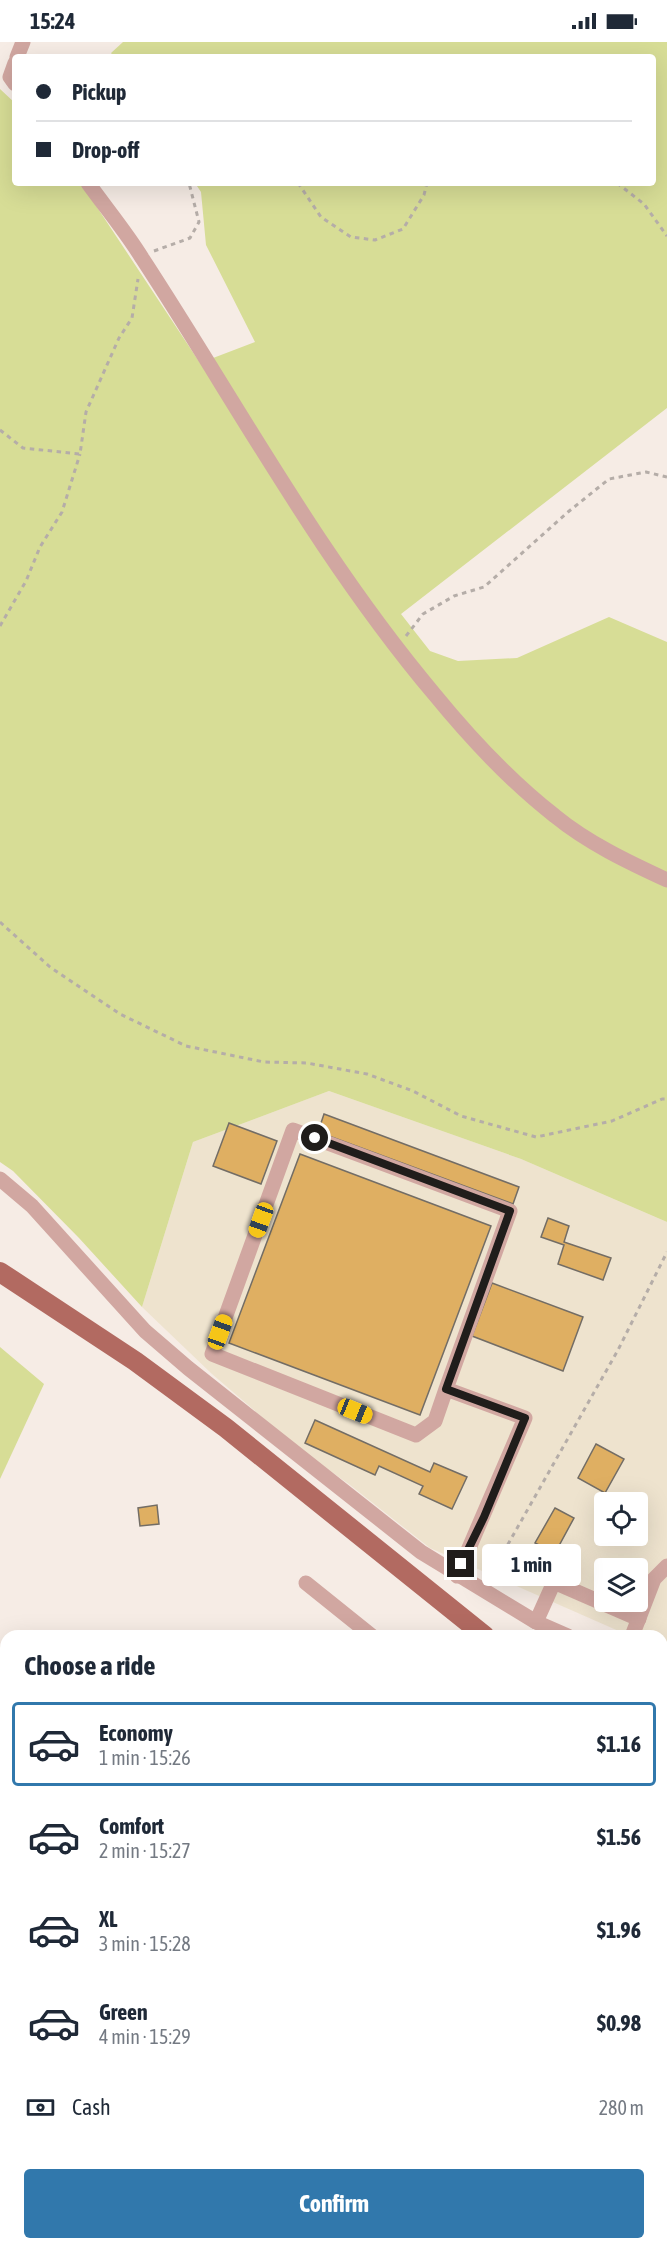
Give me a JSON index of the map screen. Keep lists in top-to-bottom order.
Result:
{
  "page": {
    "status": "15:24",
    "banner": ["Pickup", "Drop-off"],
    "bubble": "1 min",
    "heading": "Choose a ride",
    "list": [
      {
        "name": "Economy",
        "note": "1 min · 15:26",
        "value": "$1.16"
      },
      {
        "name": "Comfort",
        "note": "2 min · 15:27",
        "value": "$1.56"
      },
      {
        "name": "XL",
        "note": "3 min · 15:28",
        "value": "$1.96"
      },
      {
        "name": "Green",
        "note": "4 min · 15:29",
        "value": "$0.98"
      }
    ],
    "pay": ["Cash", "280 m"],
    "buttons": "Confirm"
  }
}
